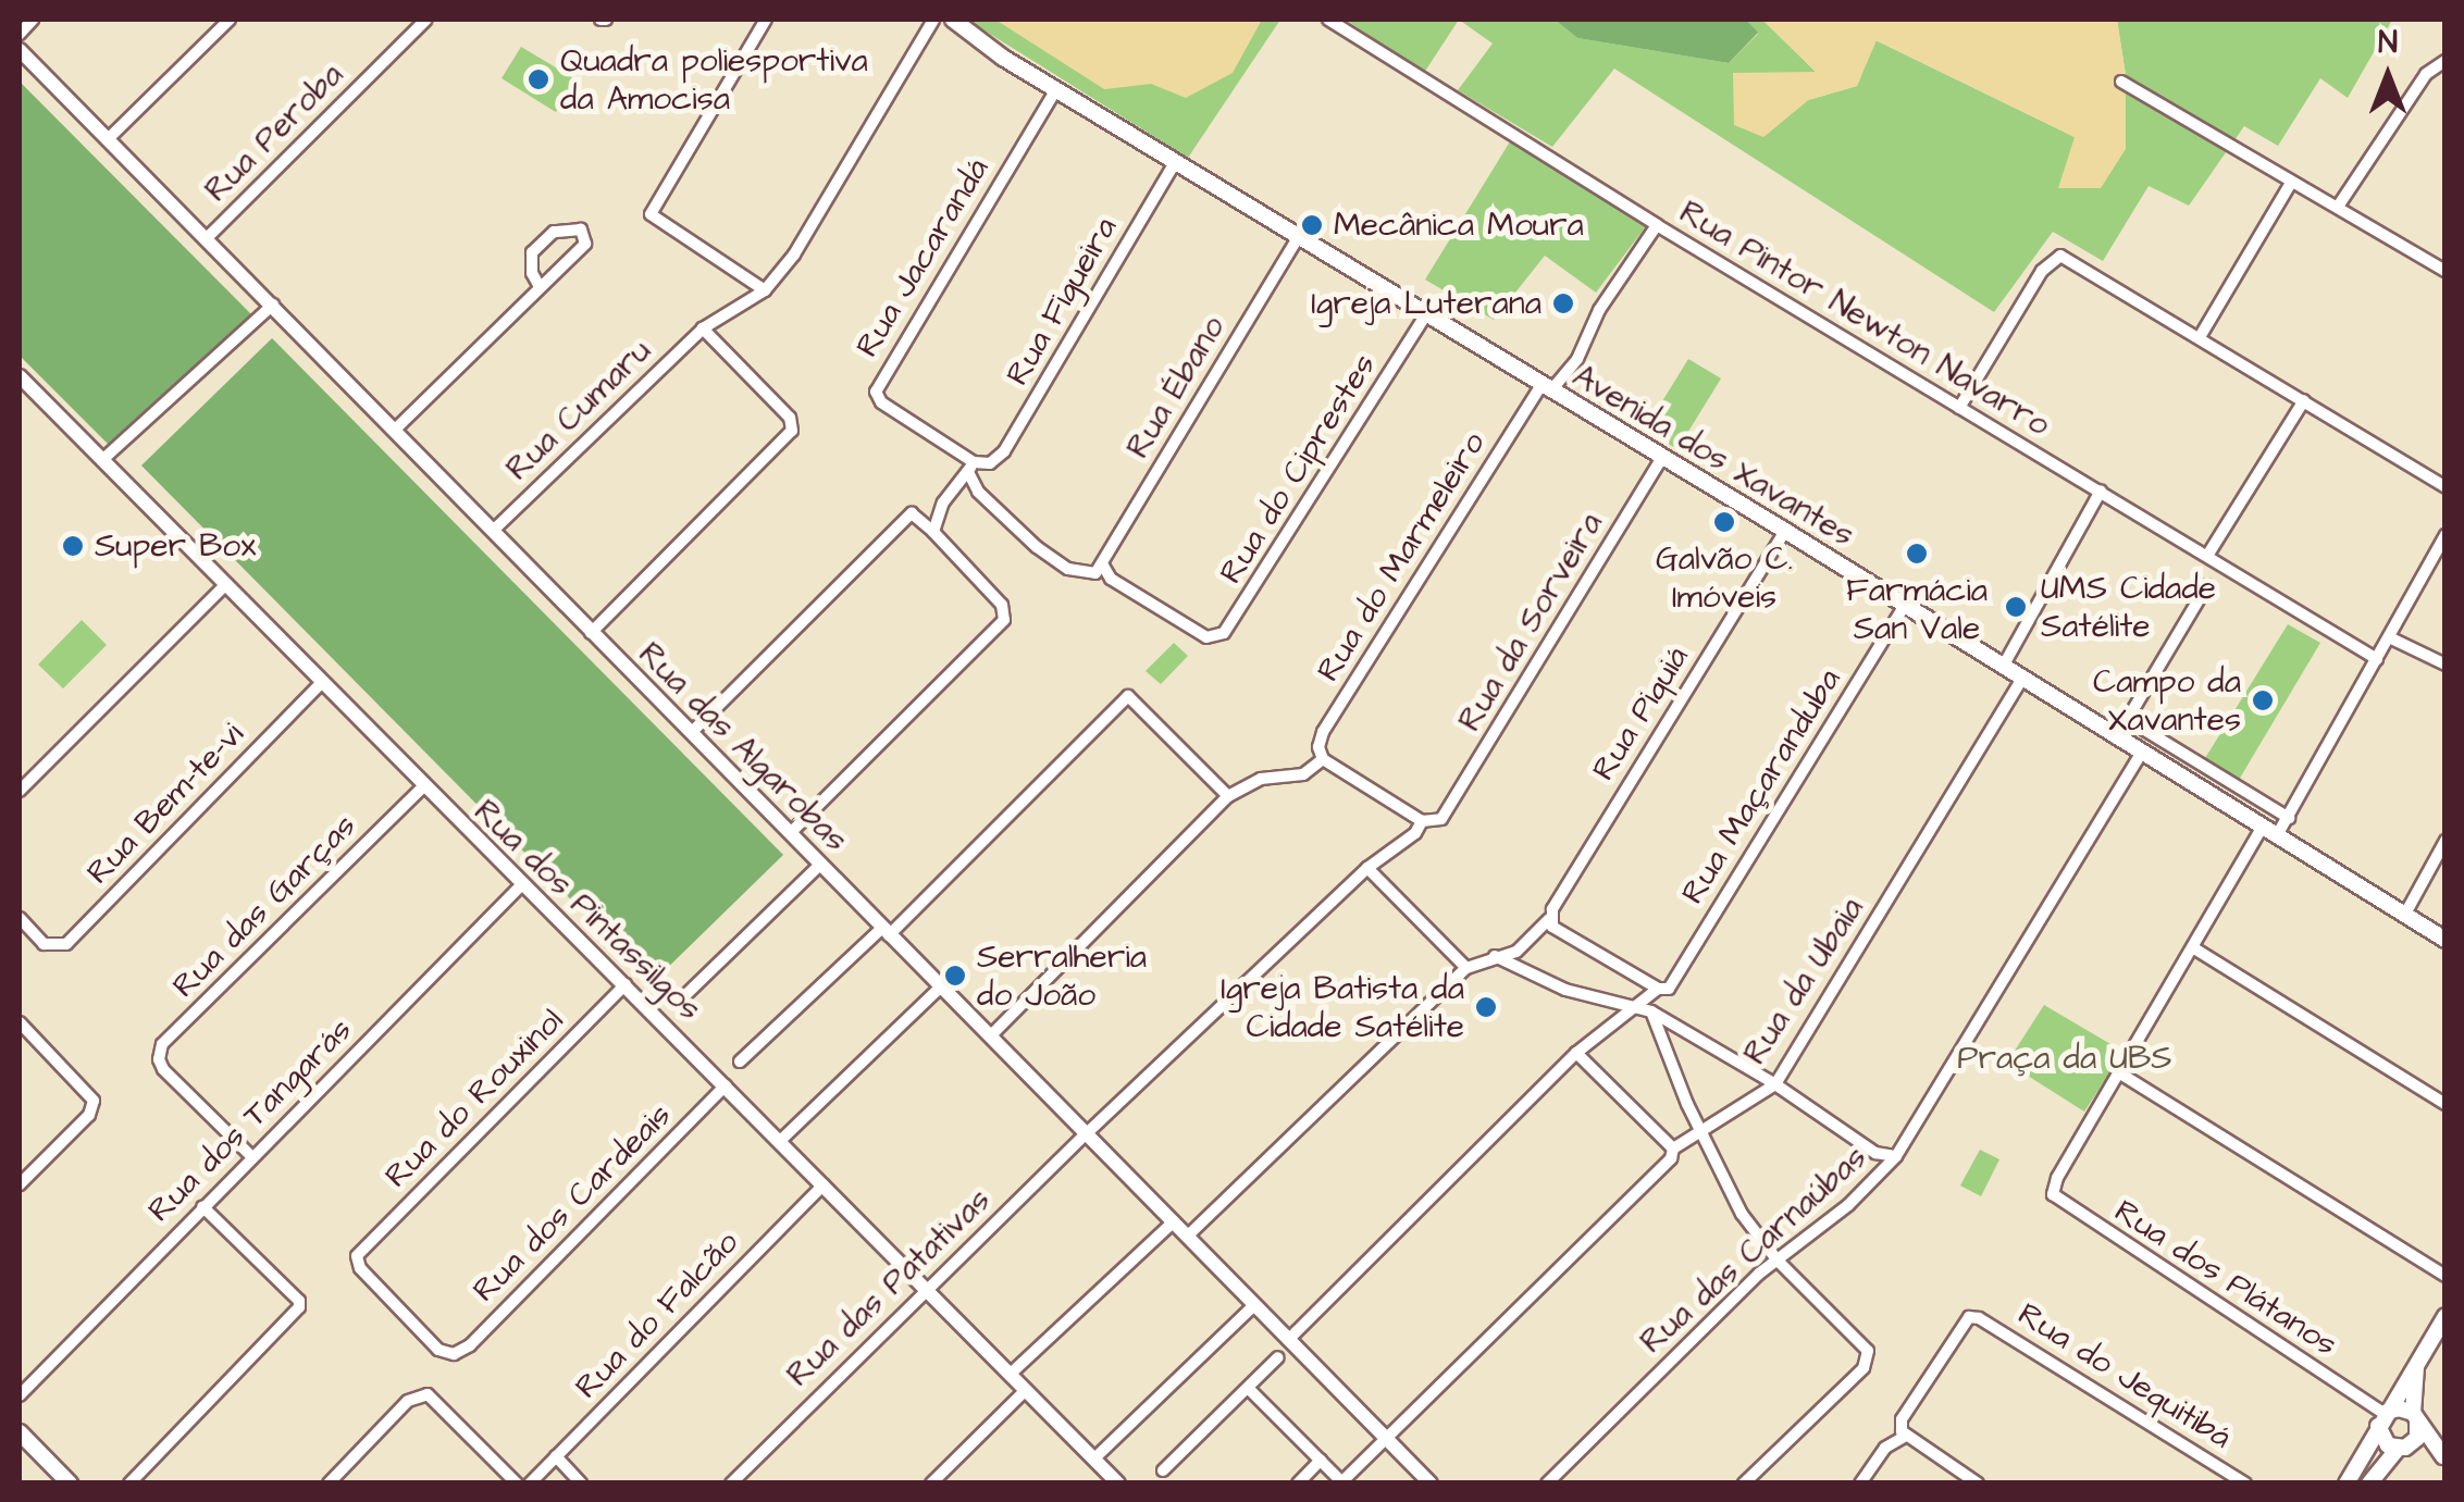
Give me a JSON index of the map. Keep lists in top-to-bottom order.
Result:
{
  "streets": {
    "main road": ["Avenida dos Xavantes"],
    "street": [
      "Rua Peroba",
      "Rua Jacarandá",
      "Rua Figueira",
      "Rua Pintor Newton Navarro",
      "Rua Ébano",
      "Rua Cumaru",
      "Rua do Ciprestes",
      "Rua do Marmeleiro",
      "Rua da Sorveira",
      "Rua Piquiá",
      "Rua das Algarobas",
      "Rua Maçaranduba",
      "Rua Bem-te-vi",
      "Rua das Garças",
      "Rua dos Pintassilgos",
      "Rua da Ubaia",
      "Rua do Rouxinol",
      "Rua dos Tangarás",
      "Rua dos Cardeais",
      "Rua das Carnaúbas",
      "Rua dos Plátanos",
      "Rua das Patativas",
      "Rua do Falcão",
      "Rua do Jequitibá"
    ]
  },
  "crossings": [
    ["Rua Peroba", "Rua das Algarobas"],
    ["Rua Jacarandá", "Rua Figueira"],
    ["Rua Jacarandá", "Avenida dos Xavantes"],
    ["Rua Figueira", "Avenida dos Xavantes"],
    ["Rua Pintor Newton Navarro", "Rua do Marmeleiro"],
    ["Rua Ébano", "Avenida dos Xavantes"],
    ["Rua Ébano", "Rua do Ciprestes"],
    ["Rua Cumaru", "Rua das Algarobas"],
    ["Avenida dos Xavantes", "Rua do Ciprestes"],
    ["Avenida dos Xavantes", "Rua do Marmeleiro"],
    ["Avenida dos Xavantes", "Rua da Sorveira"],
    ["Avenida dos Xavantes", "Rua Piquiá"],
    ["Avenida dos Xavantes", "Rua Maçaranduba"],
    ["Avenida dos Xavantes", "Rua da Ubaia"],
    ["Avenida dos Xavantes", "Rua das Carnaúbas"],
    ["Rua das Algarobas", "Rua da Ubaia"],
    ["Rua das Algarobas", "Rua das Patativas"],
    ["Rua Bem-te-vi", "Rua dos Pintassilgos"],
    ["Rua das Garças", "Rua dos Pintassilgos"],
    ["Rua das Garças", "Rua dos Tangarás"],
    ["Rua dos Pintassilgos", "Rua do Rouxinol"],
    ["Rua dos Pintassilgos", "Rua dos Tangarás"],
    ["Rua dos Pintassilgos", "Rua dos Cardeais"],
    ["Rua dos Pintassilgos", "Rua das Patativas"],
    ["Rua dos Pintassilgos", "Rua do Falcão"],
    ["Rua do Rouxinol", "Rua dos Cardeais"]
  ],
  "parks": ["Praça da UBS"],
  "places": [
    "Quadra poliesportiva da Amocisa",
    "Mecânica Moura",
    "Igreja Luterana",
    "Galvão C. Imóveis",
    "Super Box",
    "Farmácia San Vale",
    "UMS Cidade Satélite",
    "Campo da Xavantes",
    "Serralheria do João",
    "Igreja Batista da Cidade Satélite"
  ],
  "north": "top"
}
